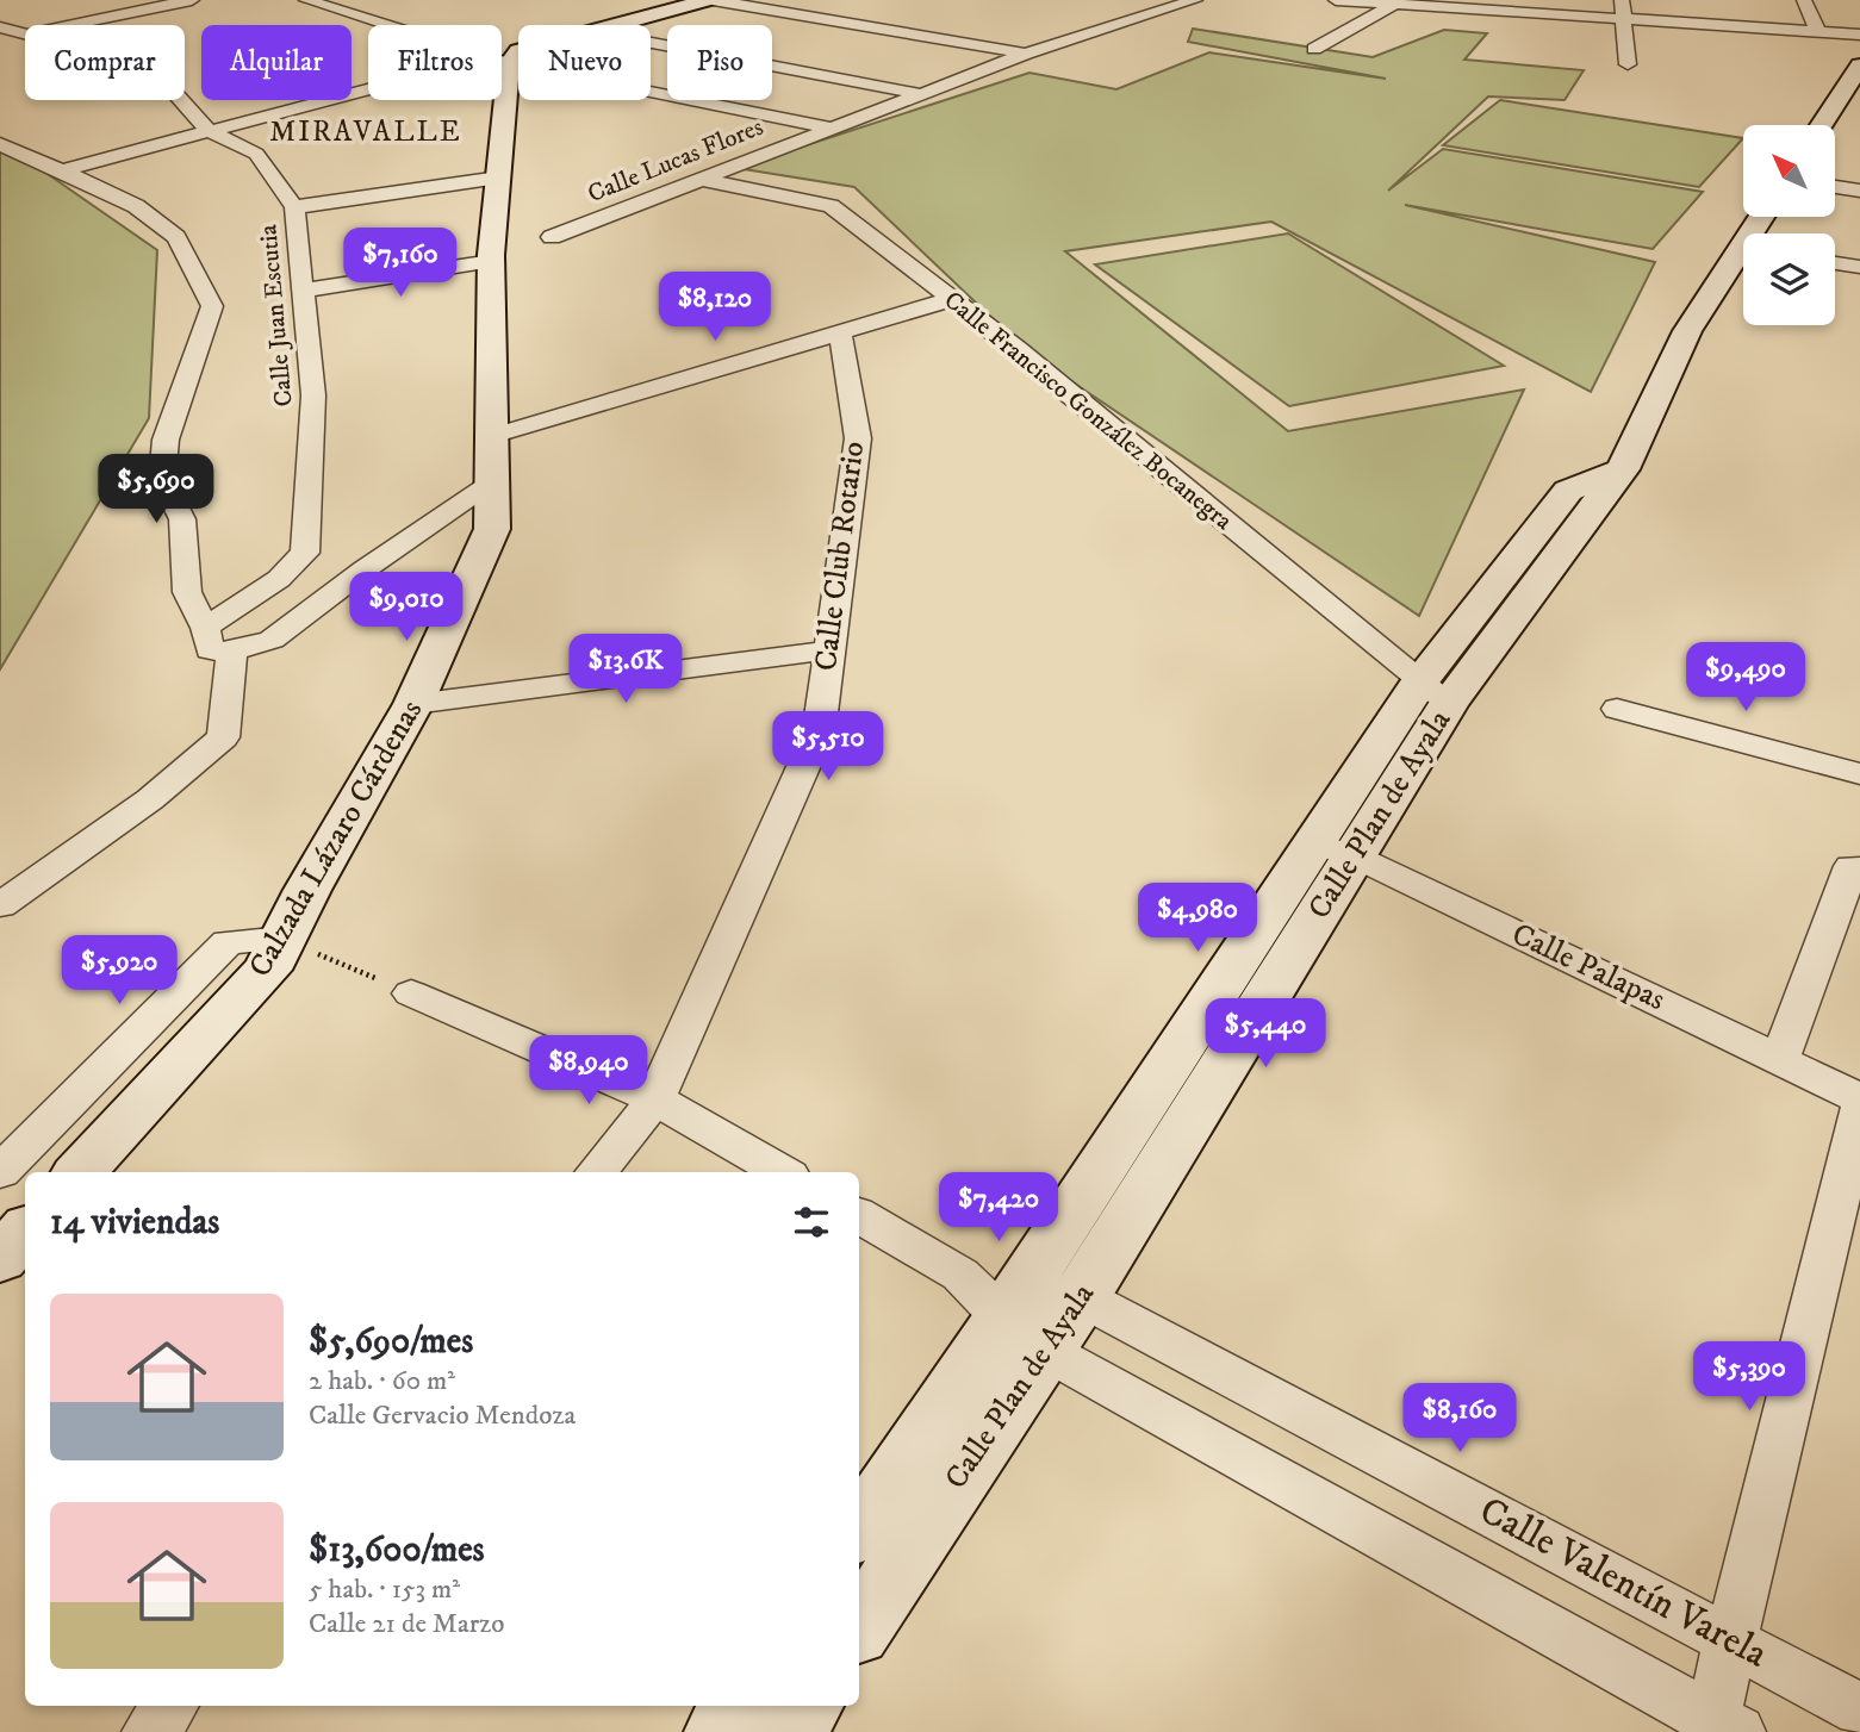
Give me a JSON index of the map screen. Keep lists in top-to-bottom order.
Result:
{
  "streets": {
    "street": [
      "Calle Lucas Flores",
      "Calle Juan Escutia",
      "Calle Francisco González Bocanegra",
      "Calle Club Rotario",
      "Calle Plan de Ayala",
      "Calzada Lázaro Cárdenas",
      "Calle Palapas",
      "Calle Valentín Varela"
    ]
  },
  "crossings": [
    ["Calle Lucas Flores", "Calle Francisco González Bocanegra"],
    ["Calle Francisco González Bocanegra", "Calle Plan de Ayala"],
    ["Calle Plan de Ayala", "Calle Palapas"],
    ["Calle Plan de Ayala", "Calle Valentín Varela"]
  ],
  "districts": ["MIRAVALLE"],
  "north": "top left",
  "page": {
    "chip": [
      "Comprar",
      "Alquilar",
      "Filtros",
      "Nuevo",
      "Piso"
    ],
    "price": [
      "$7,160",
      "$8,120",
      "$5,690",
      "$9,010",
      "$13.6K",
      "$9,490",
      "$5,510",
      "$4,980",
      "$5,920",
      "$5,440",
      "$8,940",
      "$7,420",
      "$5,390",
      "$8,160"
    ],
    "heading": "14 viviendas",
    "list": [
      {
        "name": "$5,690/mes",
        "note": "2 hab. · 60 m² · Calle Gervacio Mendoza"
      },
      {
        "name": "$13,600/mes",
        "note": "5 hab. · 153 m² · Calle 21 de Marzo"
      }
    ]
  }
}
